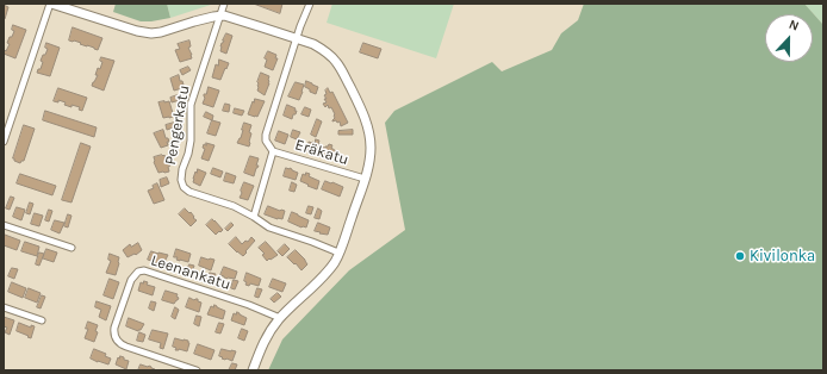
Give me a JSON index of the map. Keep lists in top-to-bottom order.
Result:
{
  "streets": {
    "street": ["Pengerkatu", "Eräkatu", "Leenankatu"]
  },
  "places": ["Kivilonka"],
  "north": "top"
}
